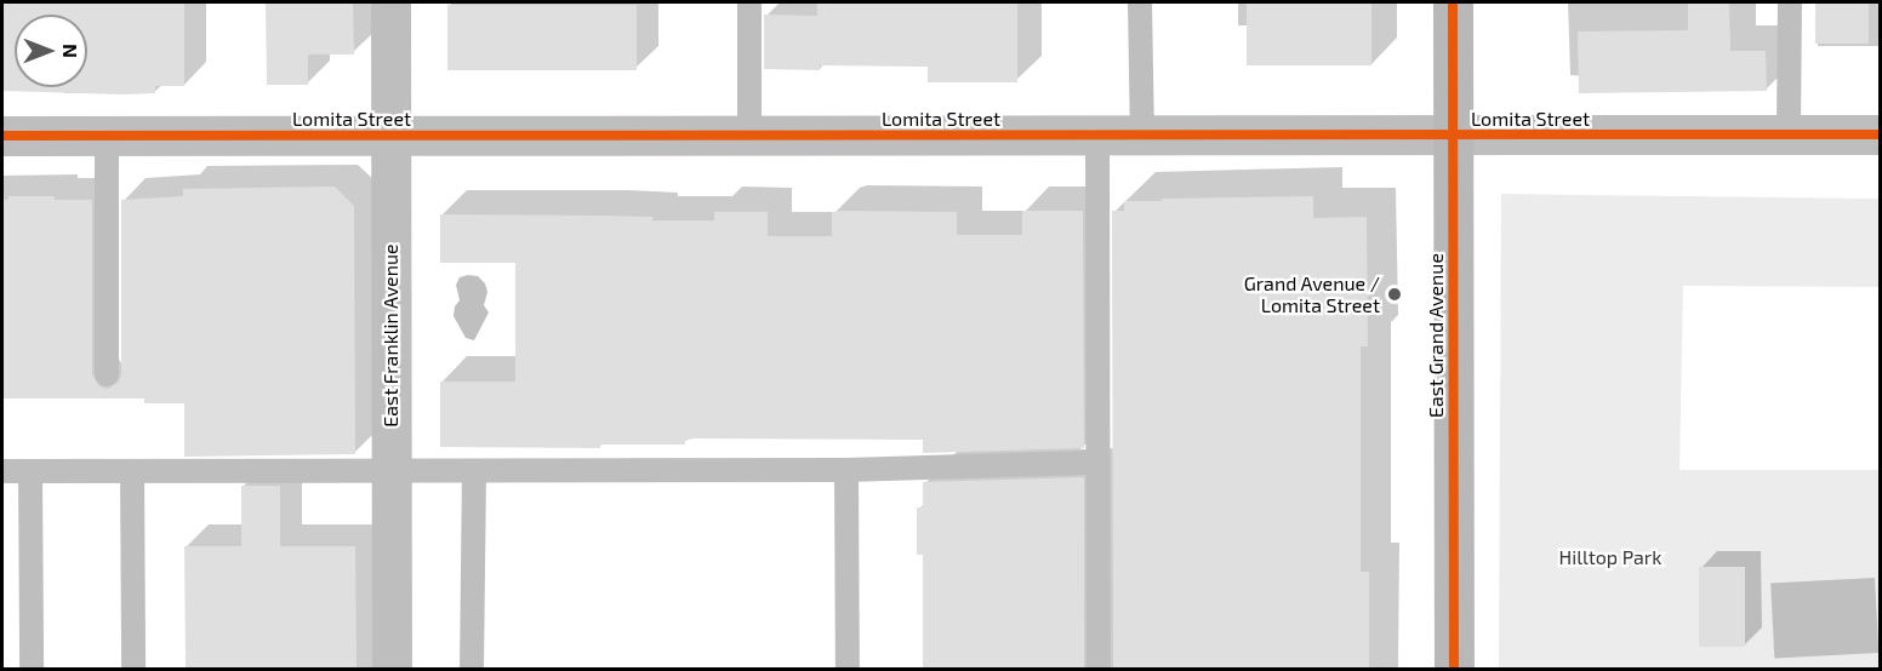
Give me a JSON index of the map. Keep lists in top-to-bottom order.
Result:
{
  "streets": {
    "main road": ["East Grand Avenue"],
    "street": ["Lomita Street", "East Franklin Avenue"]
  },
  "crossings": [
    ["Lomita Street", "East Franklin Avenue"],
    ["Lomita Street", "East Grand Avenue"]
  ],
  "parks": ["Hilltop Park"],
  "places": ["Grand Avenue / Lomita Street"],
  "north": "right"
}
